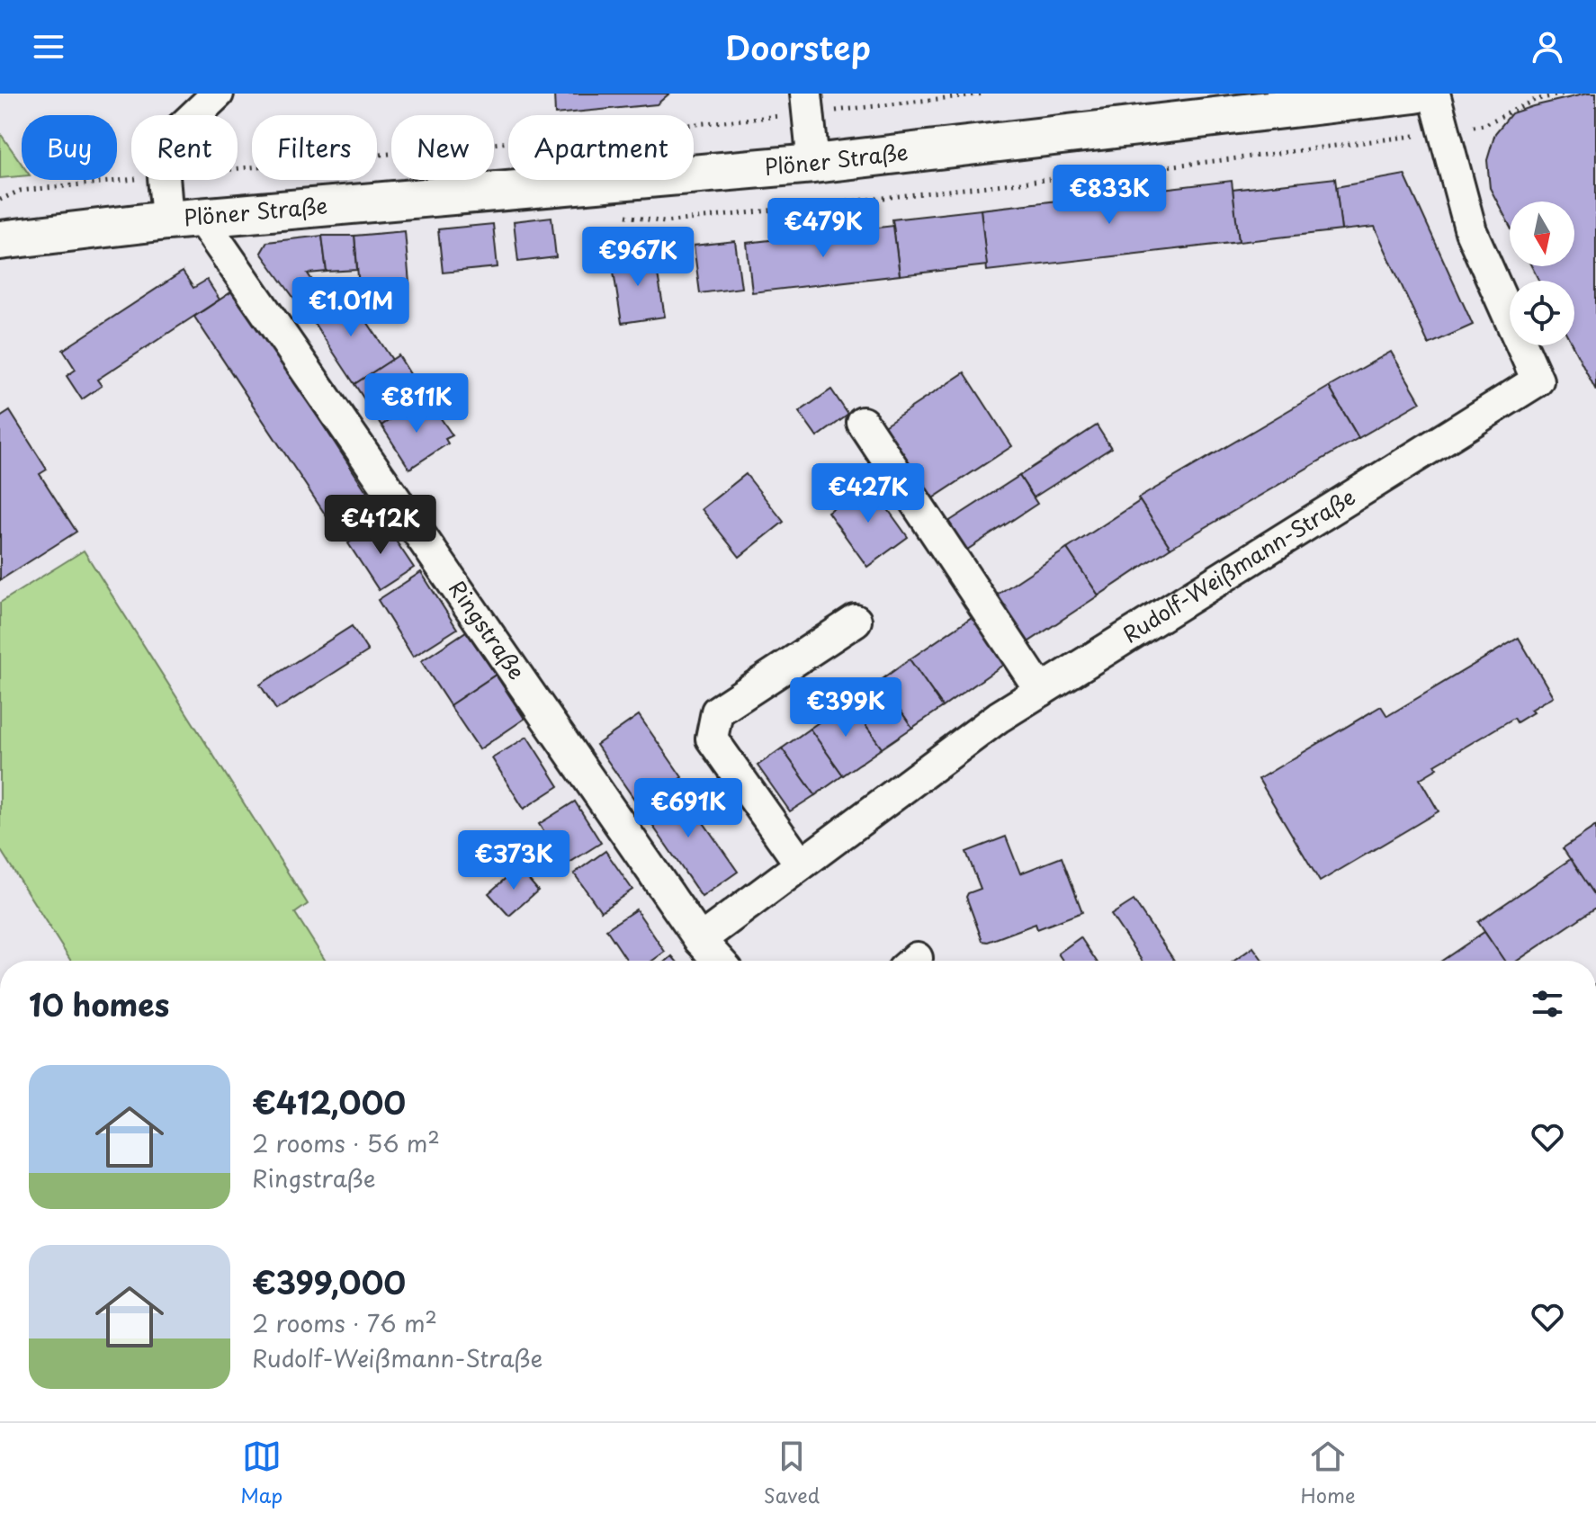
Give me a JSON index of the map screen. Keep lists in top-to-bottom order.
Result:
{
  "streets": {
    "main road": ["Plöner Straße"],
    "street": ["Rudolf-Weißmann-Straße", "Ringstraße"]
  },
  "crossings": [
    ["Plöner Straße", "Ringstraße"],
    ["Rudolf-Weißmann-Straße", "Ringstraße"]
  ],
  "north": "bottom",
  "page": {
    "header": "Doorstep",
    "chip": [
      "Buy",
      "Rent",
      "Filters",
      "New",
      "Apartment"
    ],
    "price": [
      "€833K",
      "€479K",
      "€967K",
      "€1.01M",
      "€811K",
      "€427K",
      "€412K",
      "€399K",
      "€691K",
      "€373K"
    ],
    "heading": "10 homes",
    "list": [
      {
        "name": "€412,000",
        "note": "2 rooms · 56 m² · Ringstraße"
      },
      {
        "name": "€399,000",
        "note": "2 rooms · 76 m² · Rudolf-Weißmann-Straße"
      }
    ],
    "tabs": ["Map", "Saved", "Home"]
  }
}
